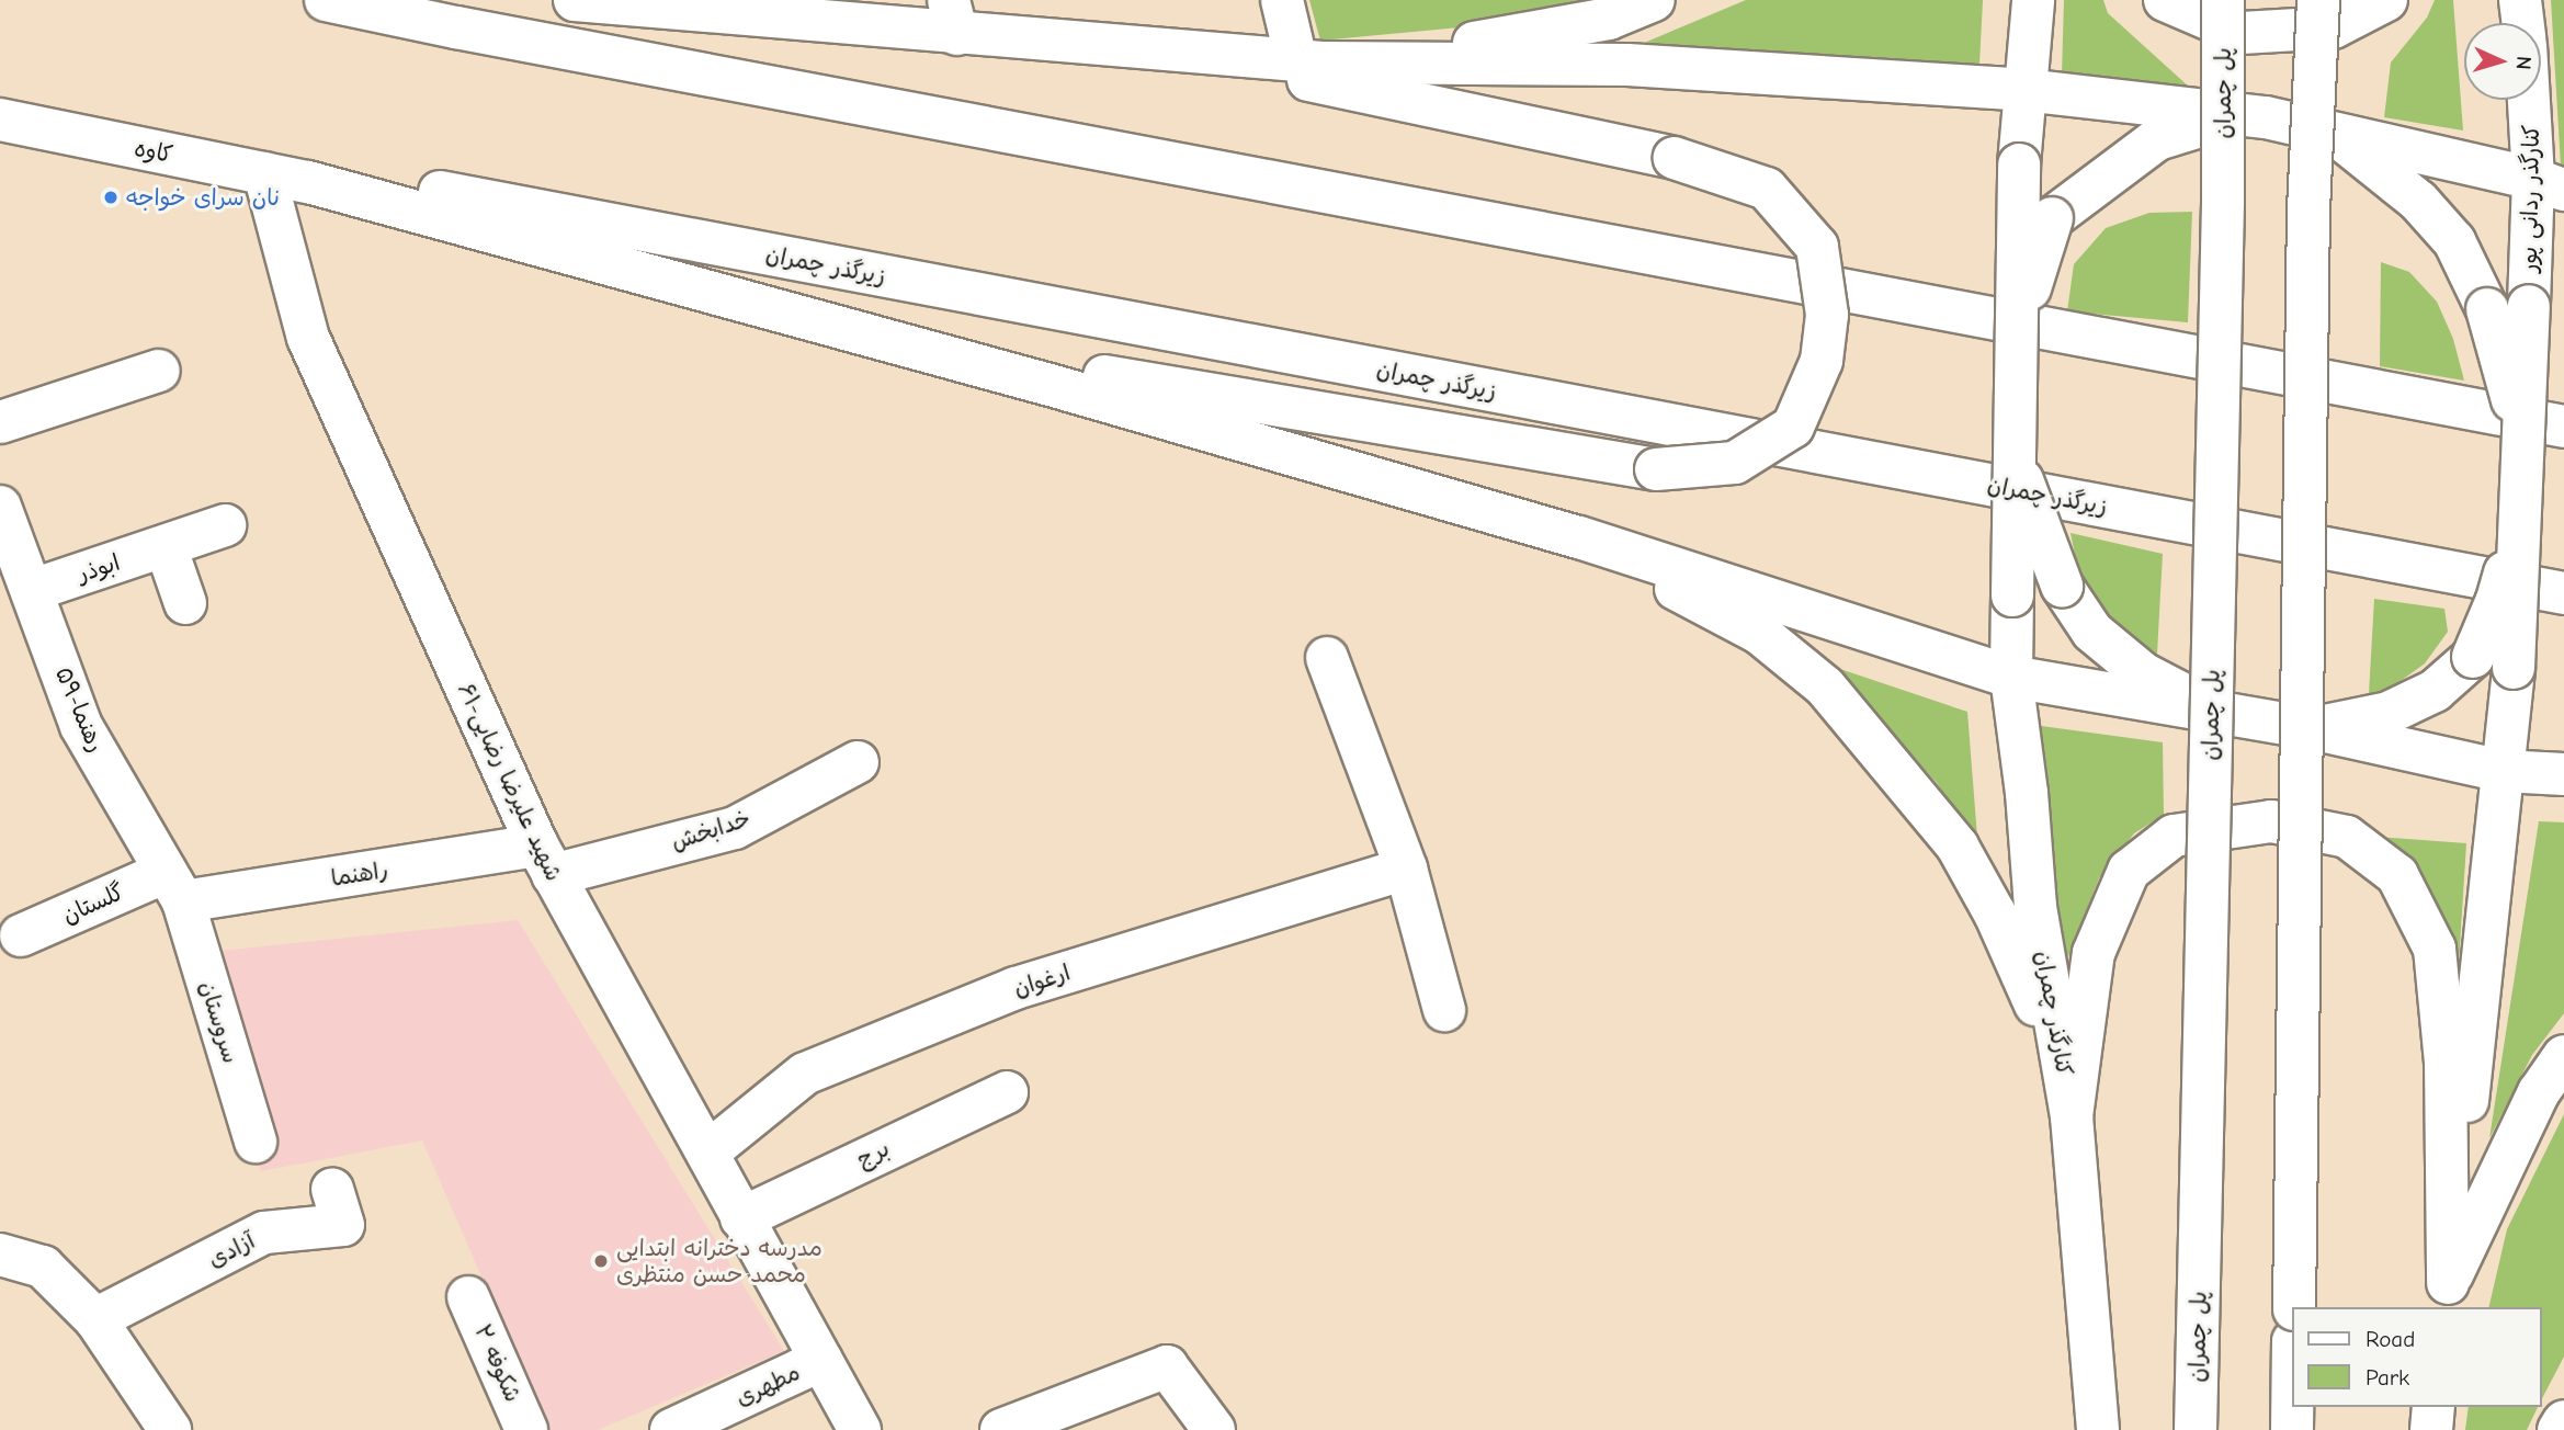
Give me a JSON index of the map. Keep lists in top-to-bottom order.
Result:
{
  "streets": {
    "main road": [
      "پل چمران",
      "کاوه",
      "کنارگذر ردانی پور",
      "زیرگذر چمران",
      "ابوذر",
      "۵۹-رهنما",
      "۶۱-شهید علیرضا رضایی",
      "خدابخش",
      "راهنما",
      "گلستان",
      "ارغوان",
      "کنارگذر چمران",
      "سروستان",
      "برج",
      "آزادی",
      "شکوفه ۲",
      "مطهری"
    ]
  },
  "crossings": [
    ["کاوه", "زیرگذر چمران"],
    ["کاوه", "۶۱-شهید علیرضا رضایی"],
    ["ابوذر", "۵۹-رهنما"],
    ["۵۹-رهنما", "راهنما"],
    ["۵۹-رهنما", "گلستان"],
    ["۵۹-رهنما", "سروستان"],
    ["۶۱-شهید علیرضا رضایی", "خدابخش"],
    ["۶۱-شهید علیرضا رضایی", "راهنما"],
    ["۶۱-شهید علیرضا رضایی", "ارغوان"],
    ["۶۱-شهید علیرضا رضایی", "برج"],
    ["۶۱-شهید علیرضا رضایی", "مطهری"],
    ["خدابخش", "راهنما"],
    ["راهنما", "گلستان"],
    ["راهنما", "سروستان"],
    ["گلستان", "سروستان"]
  ],
  "places": ["نان سرای خواجه", "مدرسه دخترانه ابتدایی محمد حسن منتظری"],
  "legend": ["Road", "Park"],
  "north": "right"
}
